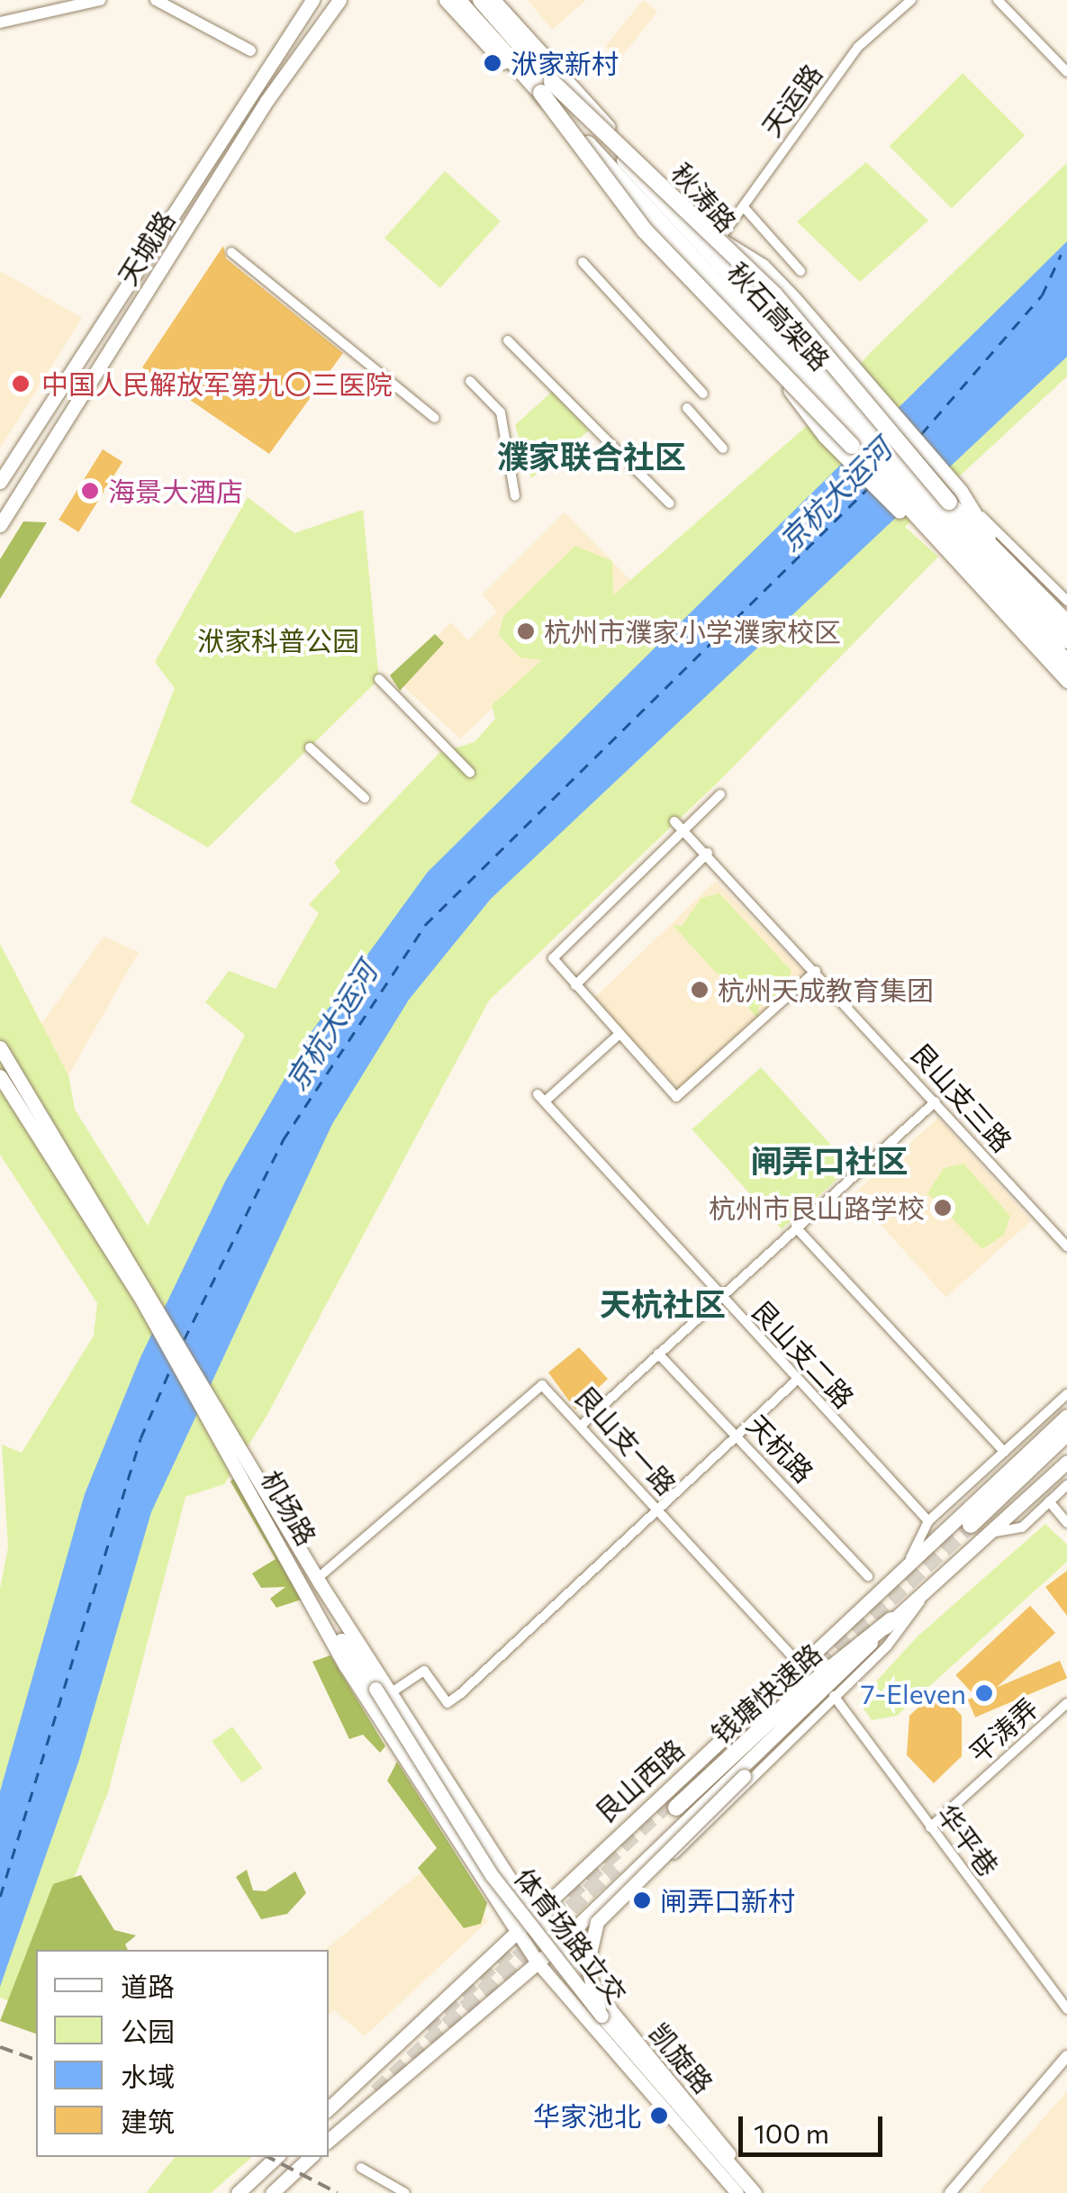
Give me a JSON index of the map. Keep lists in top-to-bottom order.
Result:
{
  "streets": {
    "highway": ["秋石高架路", "钱塘快速路"],
    "main road": [
      "秋涛路",
      "天城路",
      "机场路",
      "艮山西路",
      "体育场路立交",
      "凯旋路"
    ],
    "street": [
      "天运路",
      "艮山支三路",
      "艮山支二路",
      "艮山支一路",
      "天杭路",
      "平涛弄",
      "华平巷"
    ]
  },
  "crossings": [
    ["艮山支一路", "机场路"],
    ["艮山支一路", "艮山西路"],
    ["艮山支一路", "体育场路立交"],
    ["机场路", "艮山西路"],
    ["机场路", "体育场路立交"],
    ["机场路", "凯旋路"],
    ["钱塘快速路", "艮山西路"],
    ["平涛弄", "华平巷"],
    ["艮山西路", "华平巷"],
    ["艮山西路", "凯旋路"]
  ],
  "districts": ["濮家联合社区", "闸弄口社区", "天杭社区"],
  "water": ["京杭大运河"],
  "parks": ["洑家科普公园"],
  "places": [
    "洑家新村",
    "中国人民解放军第九〇三医院",
    "海景大酒店",
    "杭州市濮家小学濮家校区",
    "杭州天成教育集团",
    "杭州市艮山路学校",
    "7-Eleven",
    "闸弄口新村",
    "华家池北"
  ],
  "legend": [
    "道路",
    "公园",
    "水域",
    "建筑"
  ],
  "scale_bar": "100 m"
}
